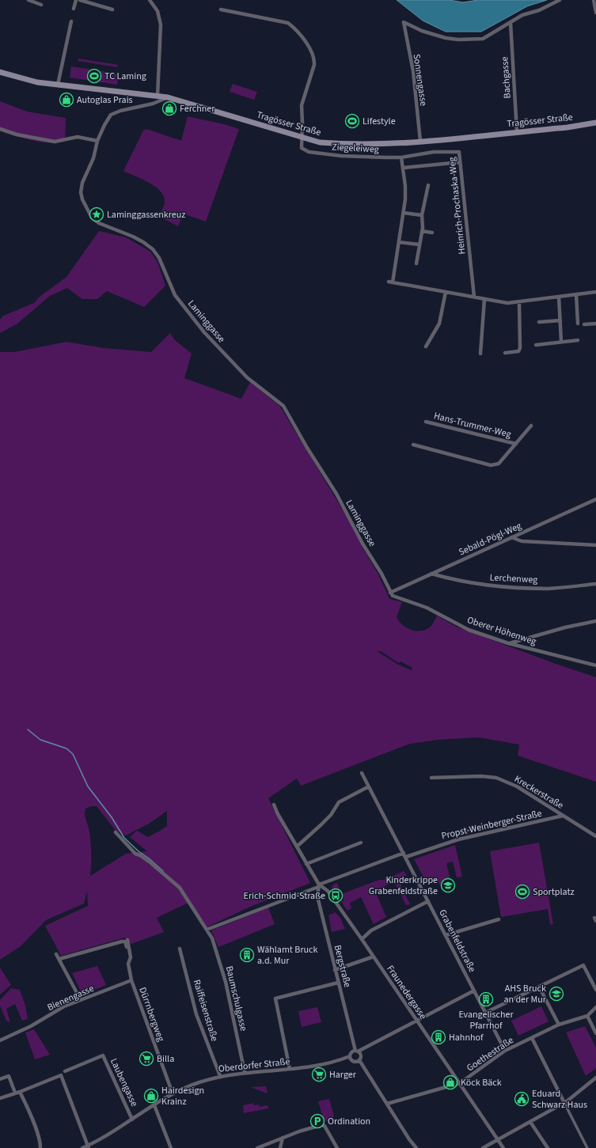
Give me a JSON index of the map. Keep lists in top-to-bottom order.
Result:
{
  "streets": {
    "main road": ["Tragösser Straße"],
    "street": [
      "Bachgasse",
      "Sonnengasse",
      "Ziegeleiweg",
      "Heinrich-Prochaska-Weg",
      "Laminggasse",
      "Hans-Trummer-Weg",
      "Sebald-Pögl-Weg",
      "Lerchenweg",
      "Oberer Höhenweg",
      "Kreckerstraße",
      "Propst-Weinberger-Straße",
      "Grabenfeldstraße",
      "Bergstraße",
      "Fraunedergasse",
      "Bienengasse",
      "Baumschulgasse",
      "Raiffeisenstraße",
      "Dürrnbergweg",
      "Goethestraße",
      "Oberdorfer Straße",
      "Laubengasse"
    ]
  },
  "crossings": [
    ["Bachgasse", "Sonnengasse"],
    ["Bachgasse", "Tragösser Straße"],
    ["Sonnengasse", "Tragösser Straße"],
    ["Tragösser Straße", "Ziegeleiweg"],
    ["Tragösser Straße", "Laminggasse"],
    ["Ziegeleiweg", "Heinrich-Prochaska-Weg"],
    ["Laminggasse", "Sebald-Pögl-Weg"],
    ["Laminggasse", "Oberer Höhenweg"],
    ["Sebald-Pögl-Weg", "Lerchenweg"],
    ["Sebald-Pögl-Weg", "Oberer Höhenweg"],
    ["Kreckerstraße", "Propst-Weinberger-Straße"],
    ["Propst-Weinberger-Straße", "Grabenfeldstraße"],
    ["Grabenfeldstraße", "Goethestraße"],
    ["Bergstraße", "Fraunedergasse"],
    ["Bergstraße", "Oberdorfer Straße"],
    ["Fraunedergasse", "Goethestraße"],
    ["Bienengasse", "Dürrnbergweg"],
    ["Baumschulgasse", "Oberdorfer Straße"],
    ["Raiffeisenstraße", "Oberdorfer Straße"],
    ["Dürrnbergweg", "Oberdorfer Straße"],
    ["Oberdorfer Straße", "Laubengasse"]
  ],
  "places": {
    "sports": ["TC Laming", "Lifestyle", "Sportplatz"],
    "shop": [
      "Autoglas Prais",
      "Ferchner",
      "Köck Bäck",
      "Hairdesign Krainz"
    ],
    "place": ["Laminggassenkreuz"],
    "school or university": ["Kinderkrippe Grabenfeldstraße", "AHS Bruck an der Mur"],
    "bus stop": ["Erich-Schmid-Straße"],
    "building": ["Wählamt Bruck a.d. Mur", "Evangelischer Pfarrhof", "Hahnhof"],
    "supermarket": ["Billa", "Harger"],
    "public building": ["Eduard Schwarz Haus"],
    "parking": ["Ordination"]
  }
}
